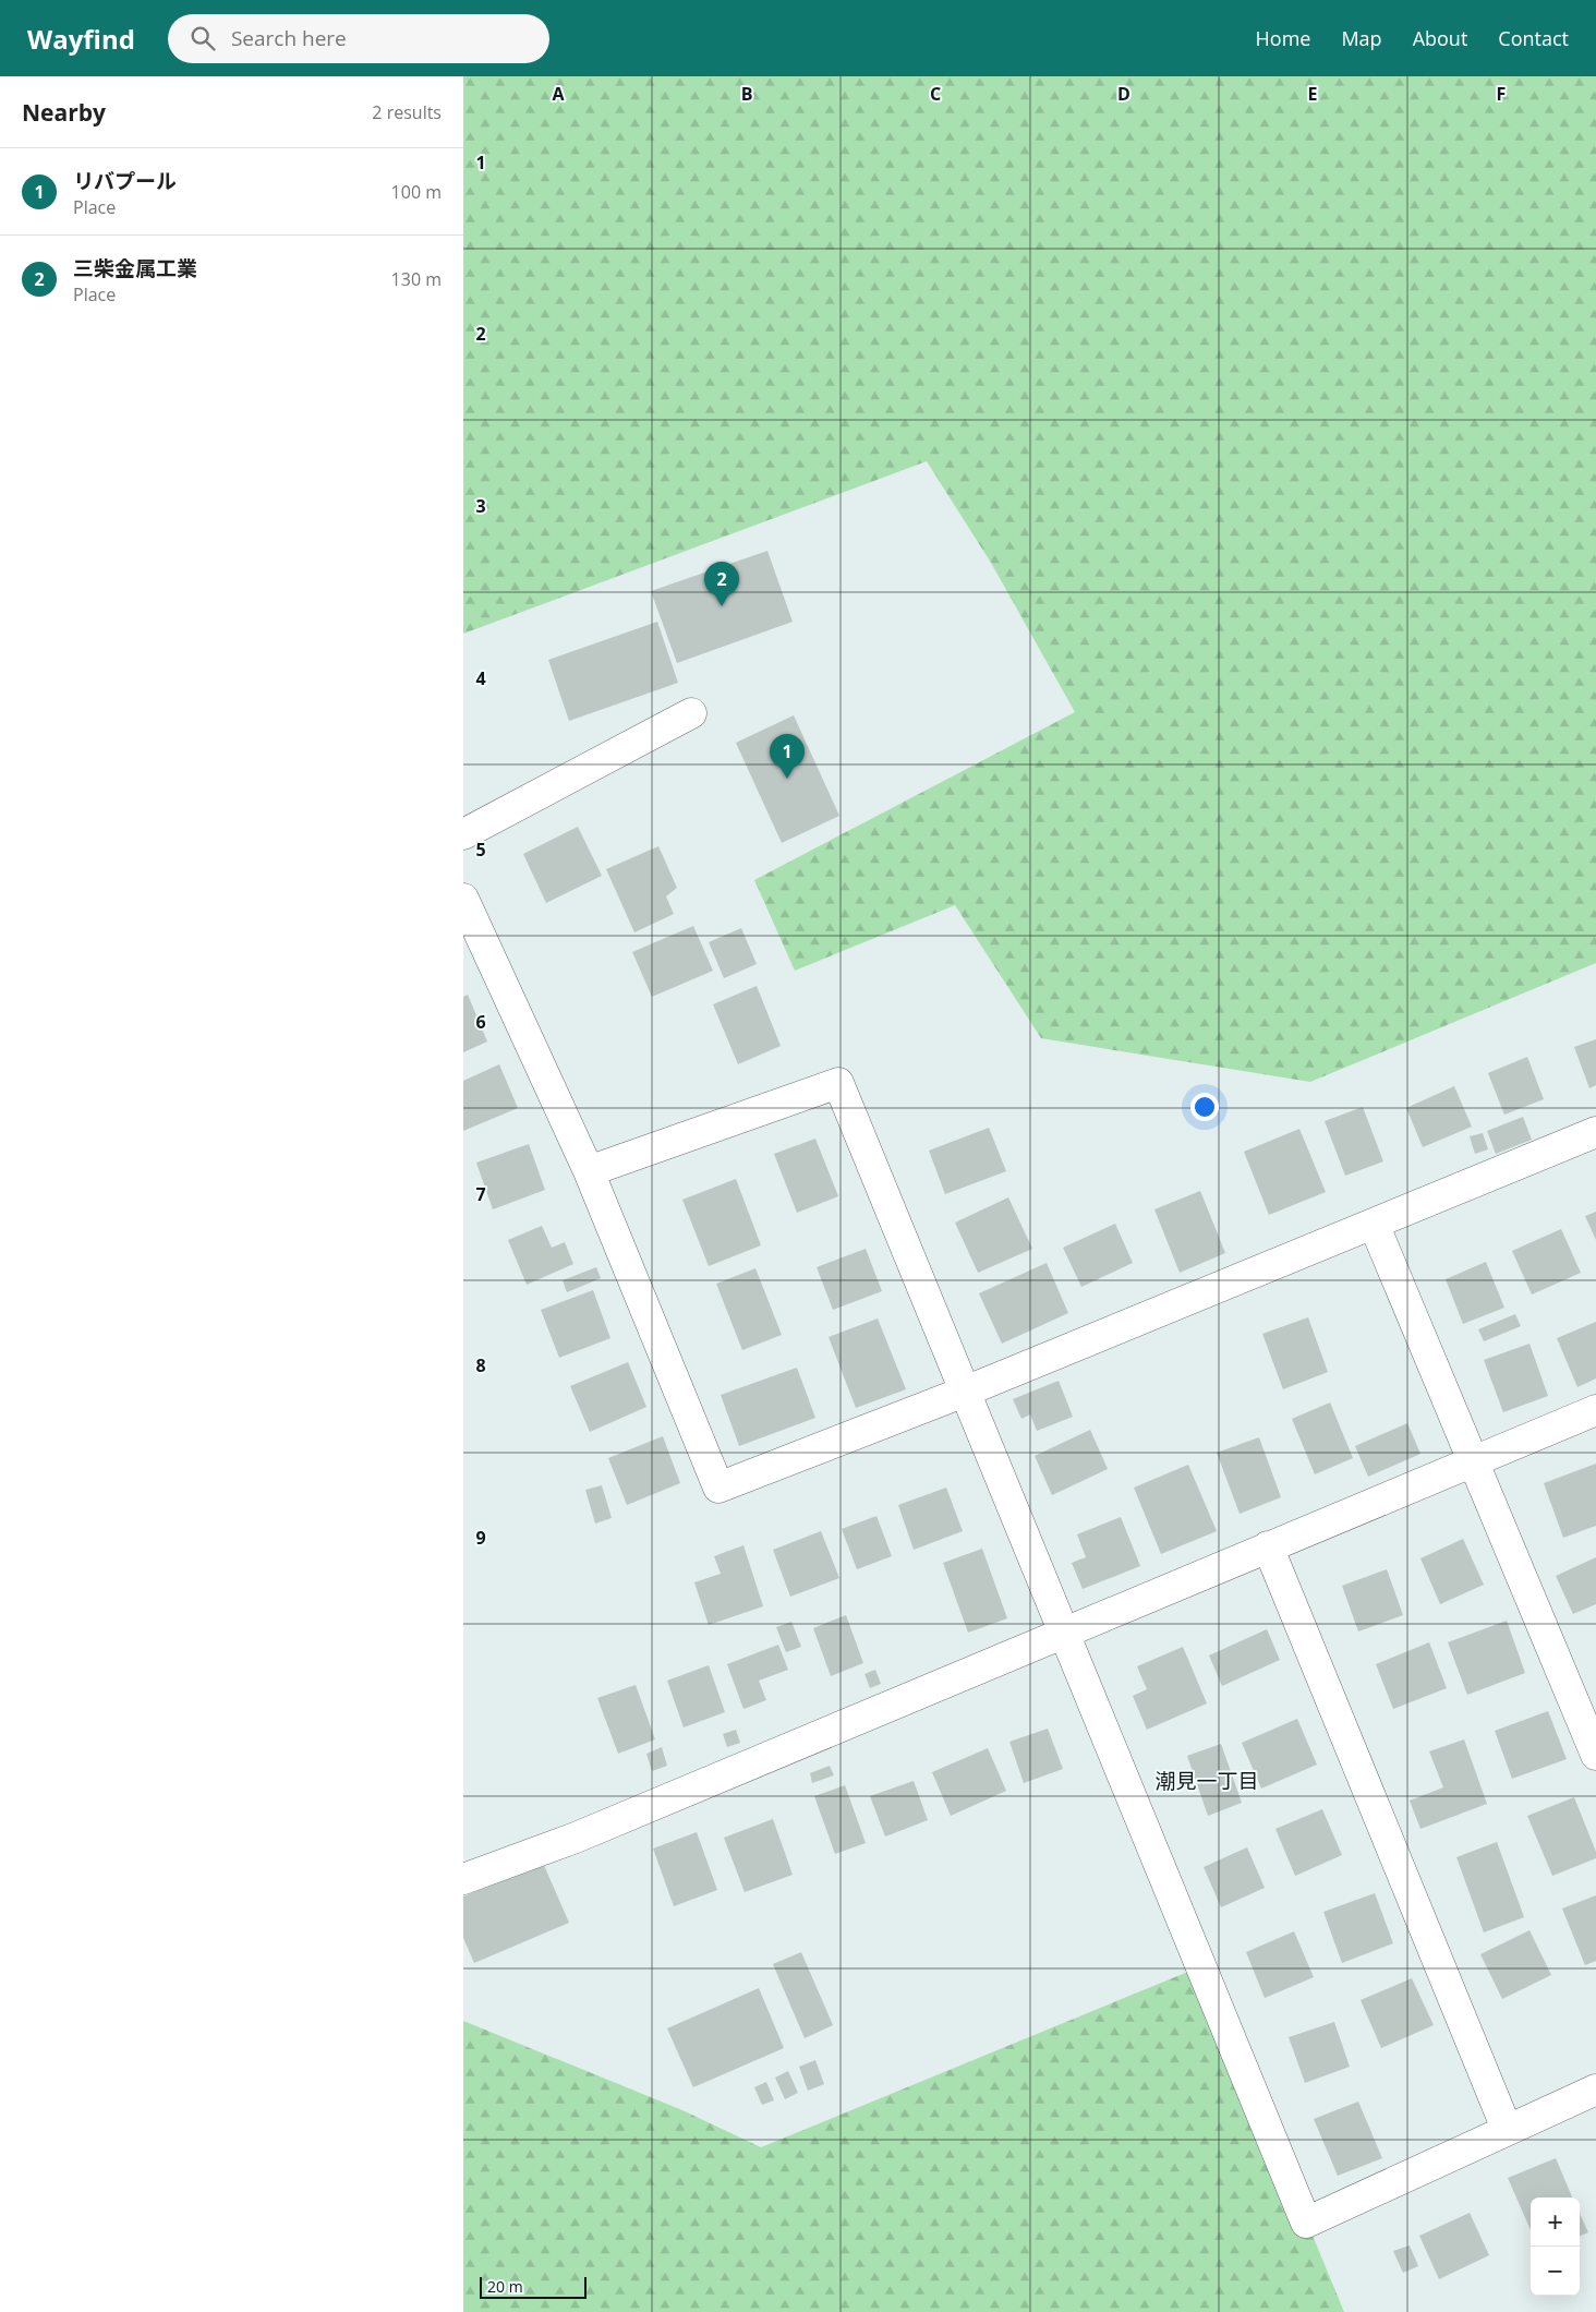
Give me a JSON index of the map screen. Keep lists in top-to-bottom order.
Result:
{
  "districts": ["潮見一丁目"],
  "scale_bar": "20 m",
  "page": {
    "header": "Wayfind",
    "search": "Search here",
    "nav": [
      "Home",
      "Map",
      "About",
      "Contact"
    ],
    "heading": ["Nearby", "2 results"],
    "list": [
      {
        "mark": "1",
        "name": "リバプール",
        "note": "Place",
        "value": "100 m"
      },
      {
        "mark": "2",
        "name": "三柴金属工業",
        "note": "Place",
        "value": "130 m"
      }
    ],
    "pins": ["2", "1"],
    "map_buttons": ["+", "−"],
    "scale": "20 m"
  },
  "grid": {
    "columns": [
      "A",
      "B",
      "C",
      "D",
      "E",
      "F"
    ],
    "rows": [
      "1",
      "2",
      "3",
      "4",
      "5",
      "6",
      "7",
      "8",
      "9"
    ]
  }
}
